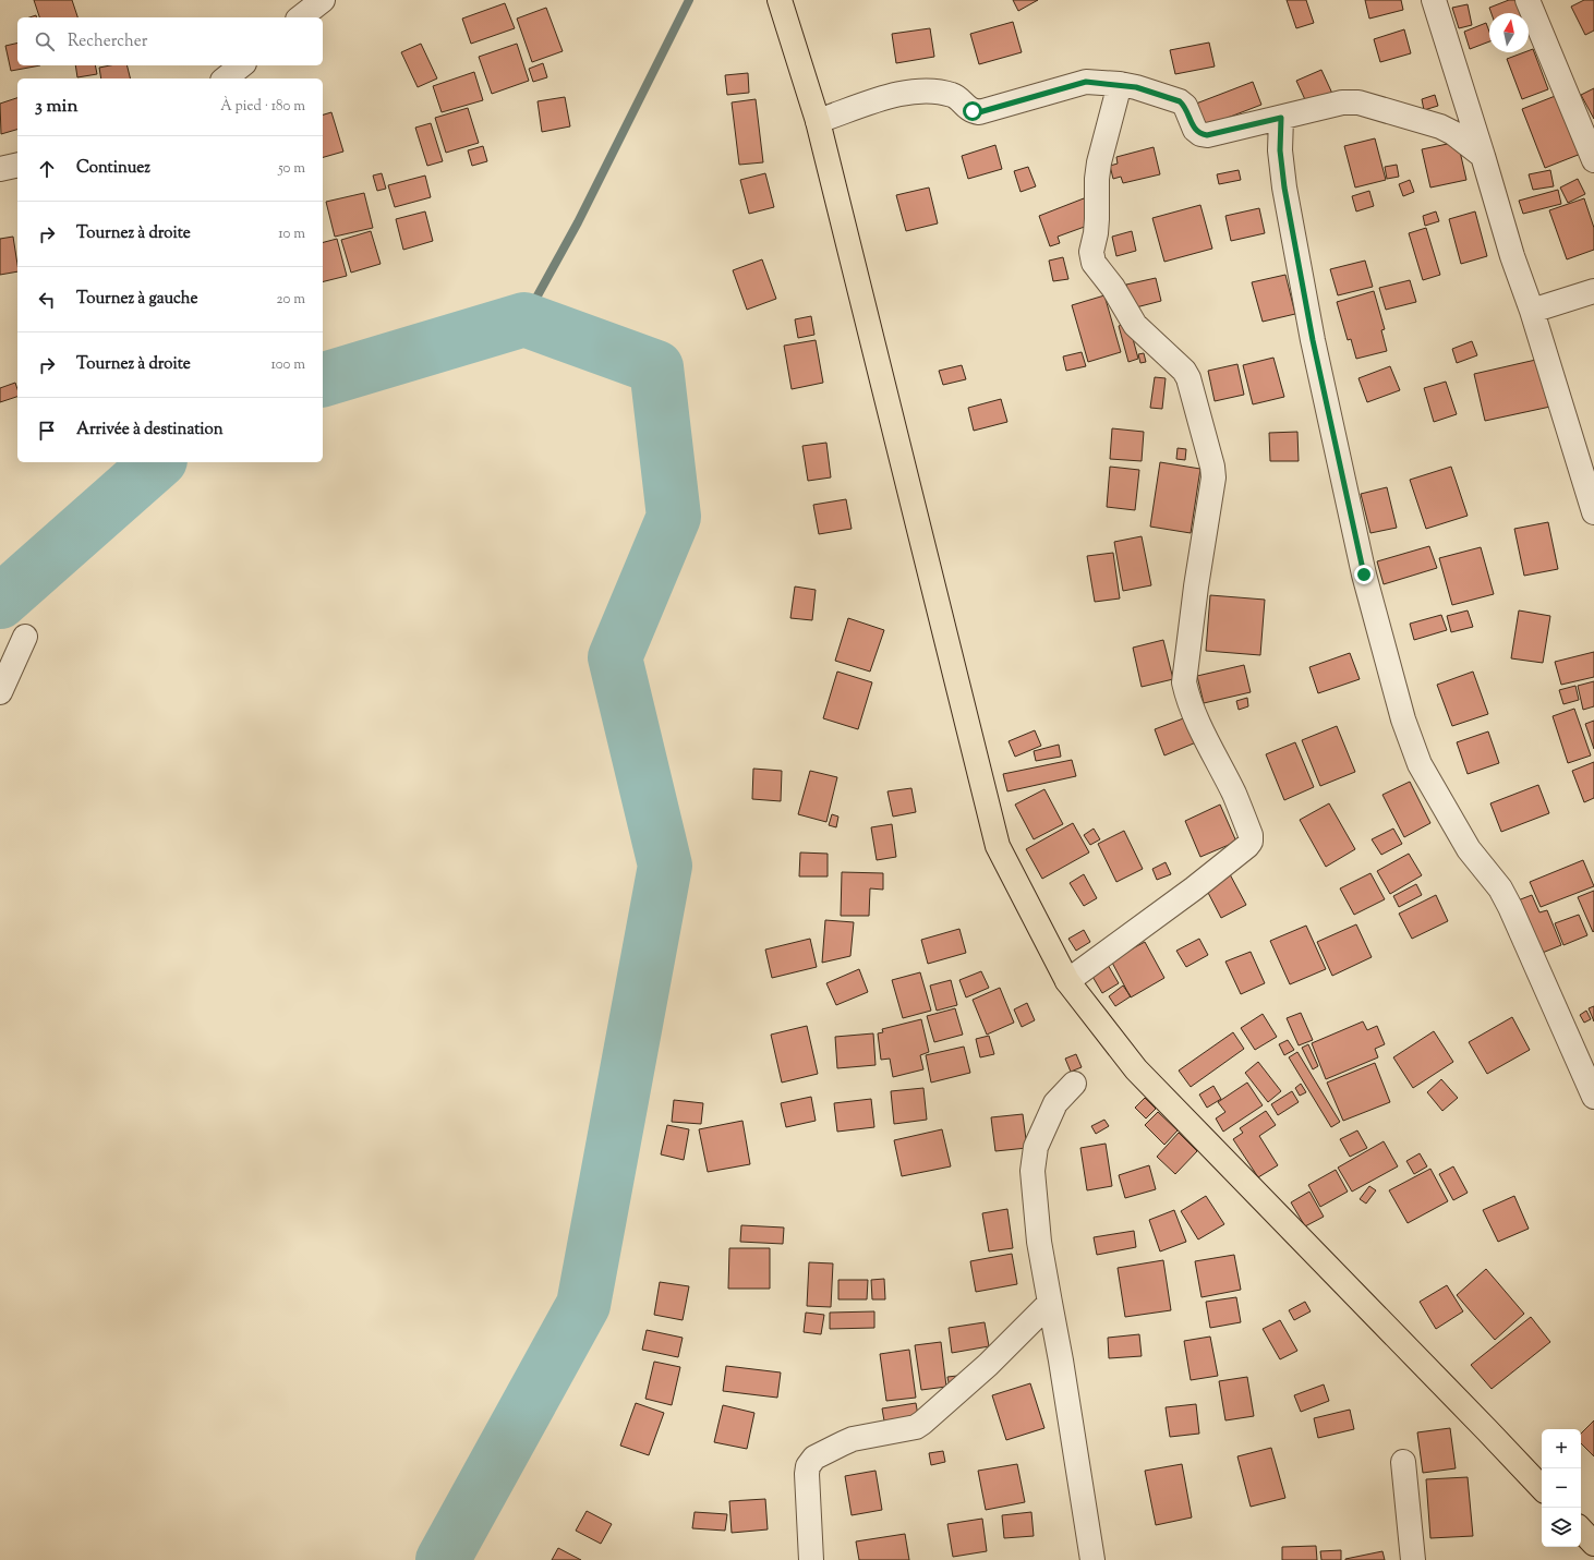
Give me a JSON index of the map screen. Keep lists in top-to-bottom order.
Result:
{
  "north": "top",
  "page": {
    "search": "Rechercher",
    "heading": ["3 min", "À pied · 180 m"],
    "list": [
      ["Continuez", "50 m"],
      ["Tournez à droite", "10 m"],
      ["Tournez à gauche", "20 m"],
      ["Tournez à droite", "100 m"],
      "Arrivée à destination"
    ],
    "map_buttons": ["+", "−"]
  }
}
